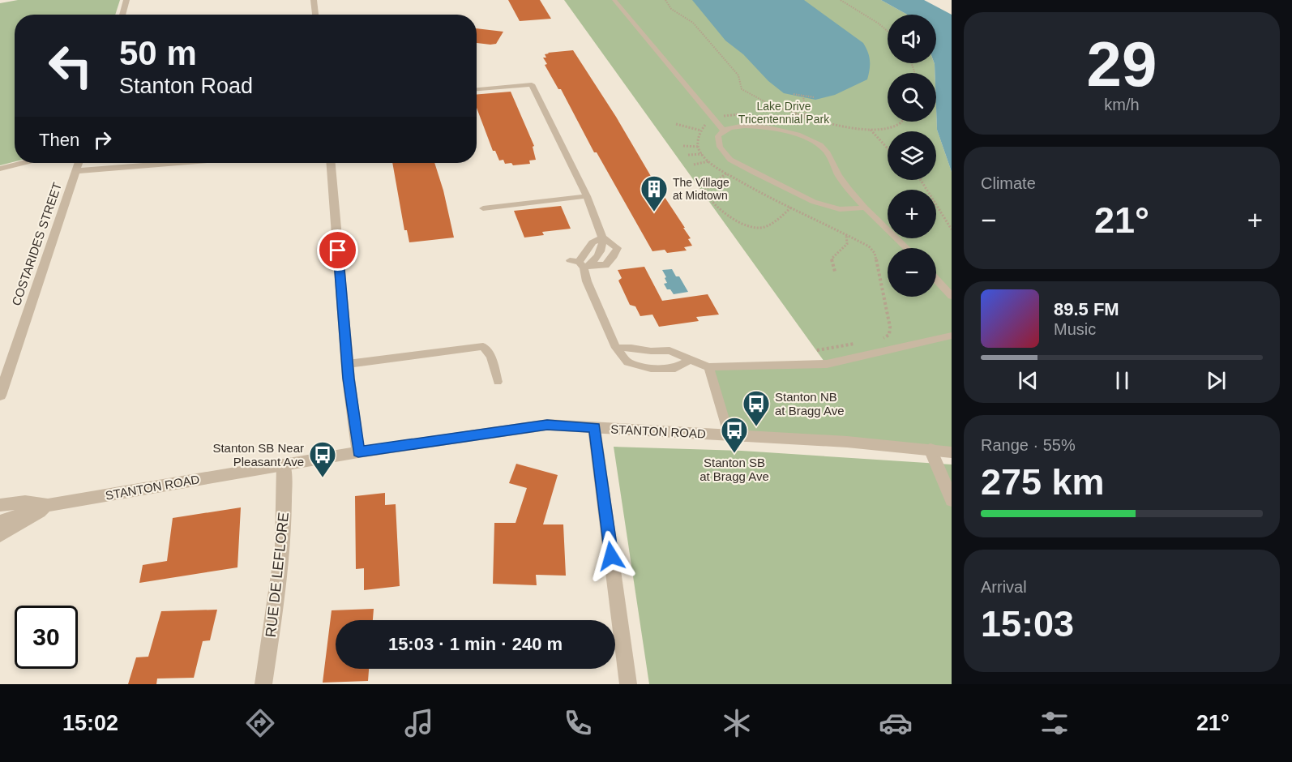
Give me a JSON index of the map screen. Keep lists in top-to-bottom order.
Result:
{
  "streets": {
    "street": ["COSTARIDES STREET", "STANTON ROAD", "RUE DE LEFLORE"]
  },
  "crossings": [
    ["STANTON ROAD", "RUE DE LEFLORE"]
  ],
  "parks": ["Lake Drive Tricentennial Park"],
  "places": {
    "building": ["The Village at Midtown"],
    "bus stop": ["Stanton NB at Bragg Ave", "Stanton SB at Bragg Ave", "Stanton SB Near Pleasant Ave"]
  },
  "page": {
    "tile": [
      ["29", "km/h"],
      "Climate",
      ["Range · 55%", "275 km"],
      ["Arrival", "15:03"]
    ],
    "map_buttons": ["+", "−"],
    "turn": ["50 m", "Stanton Road"],
    "then": "Then",
    "heat": ["−", "21°", "+"],
    "song": ["89.5 FM", "Music"],
    "limit": "30",
    "trip": "15:03 · 1 min · 240 m",
    "tabs": ["15:02", "21°"]
  }
}
